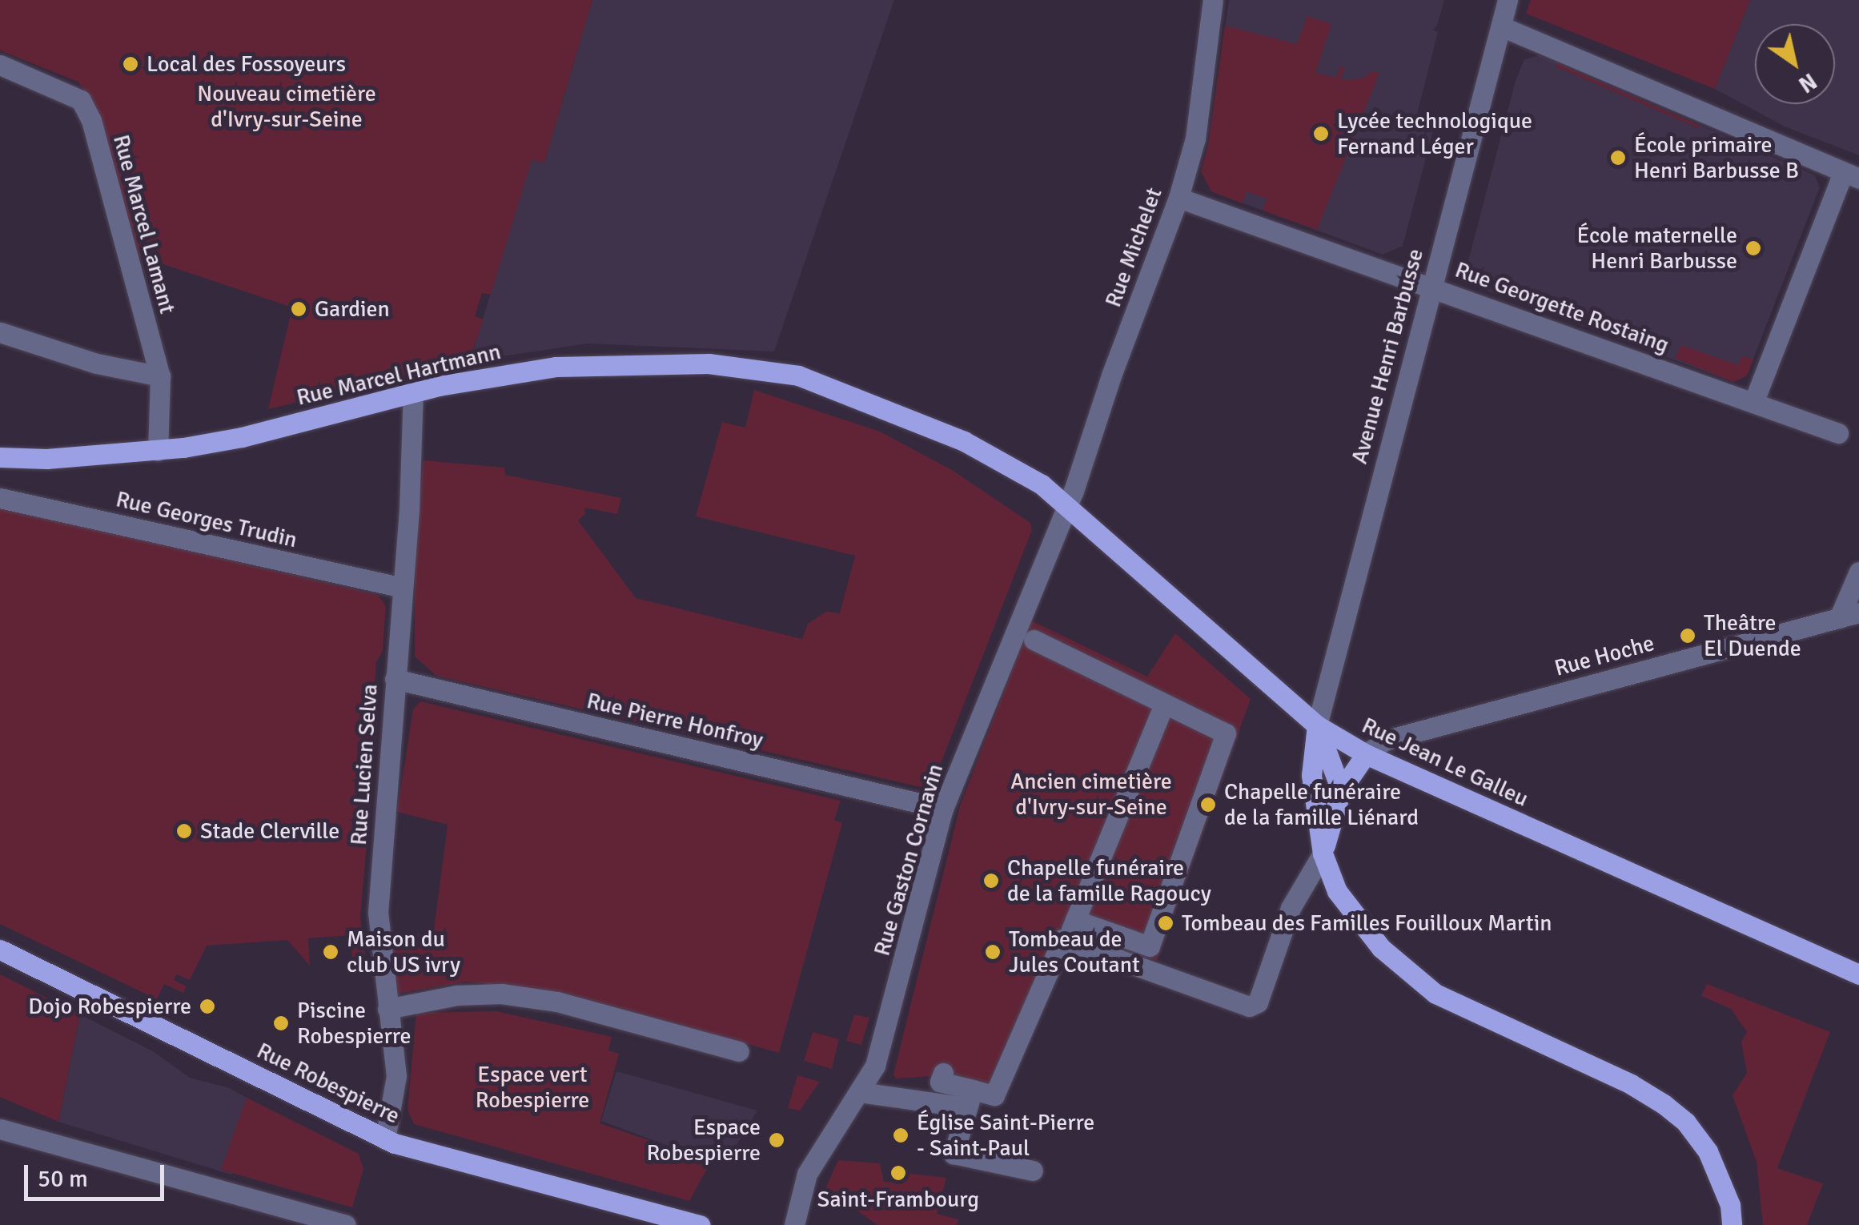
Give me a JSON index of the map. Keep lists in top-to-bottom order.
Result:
{
  "streets": {
    "main road": ["Rue Marcel Hartmann", "Rue Jean Le Galleu", "Rue Robespierre"],
    "street": [
      "Rue Marcel Lamant",
      "Rue Michelet",
      "Rue Georgette Rostaing",
      "Avenue Henri Barbusse",
      "Rue Georges Trudin",
      "Rue Hoche",
      "Rue Pierre Honfroy",
      "Rue Lucien Selva",
      "Rue Gaston Cornavin"
    ]
  },
  "crossings": [
    ["Rue Marcel Lamant", "Rue Marcel Hartmann"],
    ["Rue Michelet", "Rue Georgette Rostaing"],
    ["Rue Michelet", "Rue Marcel Hartmann"],
    ["Rue Michelet", "Rue Jean Le Galleu"],
    ["Rue Michelet", "Rue Gaston Cornavin"],
    ["Rue Georgette Rostaing", "Avenue Henri Barbusse"],
    ["Avenue Henri Barbusse", "Rue Jean Le Galleu"],
    ["Rue Marcel Hartmann", "Rue Jean Le Galleu"],
    ["Rue Marcel Hartmann", "Rue Lucien Selva"],
    ["Rue Marcel Hartmann", "Rue Gaston Cornavin"],
    ["Rue Georges Trudin", "Rue Lucien Selva"],
    ["Rue Hoche", "Rue Jean Le Galleu"],
    ["Rue Pierre Honfroy", "Rue Lucien Selva"],
    ["Rue Pierre Honfroy", "Rue Gaston Cornavin"],
    ["Rue Jean Le Galleu", "Rue Gaston Cornavin"],
    ["Rue Lucien Selva", "Rue Robespierre"]
  ],
  "parks": ["Nouveau cimetière d'Ivry-sur-Seine", "Ancien cimetière d'Ivry-sur-Seine", "Espace vert Robespierre"],
  "places": [
    "Local des Fossoyeurs",
    "Lycée technologique Fernand Léger",
    "École primaire Henri Barbusse B",
    "École maternelle Henri Barbusse",
    "Gardien",
    "Theâtre El Duende",
    "Chapelle funéraire de la famille Liénard",
    "Stade Clerville",
    "Chapelle funéraire de la famille Ragoucy",
    "Tombeau des Familles Fouilloux Martin",
    "Maison du club US ivry",
    "Tombeau de Jules Coutant",
    "Dojo Robespierre",
    "Piscine Robespierre",
    "Église Saint-Pierre - Saint-Paul",
    "Espace Robespierre",
    "Saint-Frambourg"
  ],
  "scale_bar": "50 m",
  "north": "bottom right"
}
